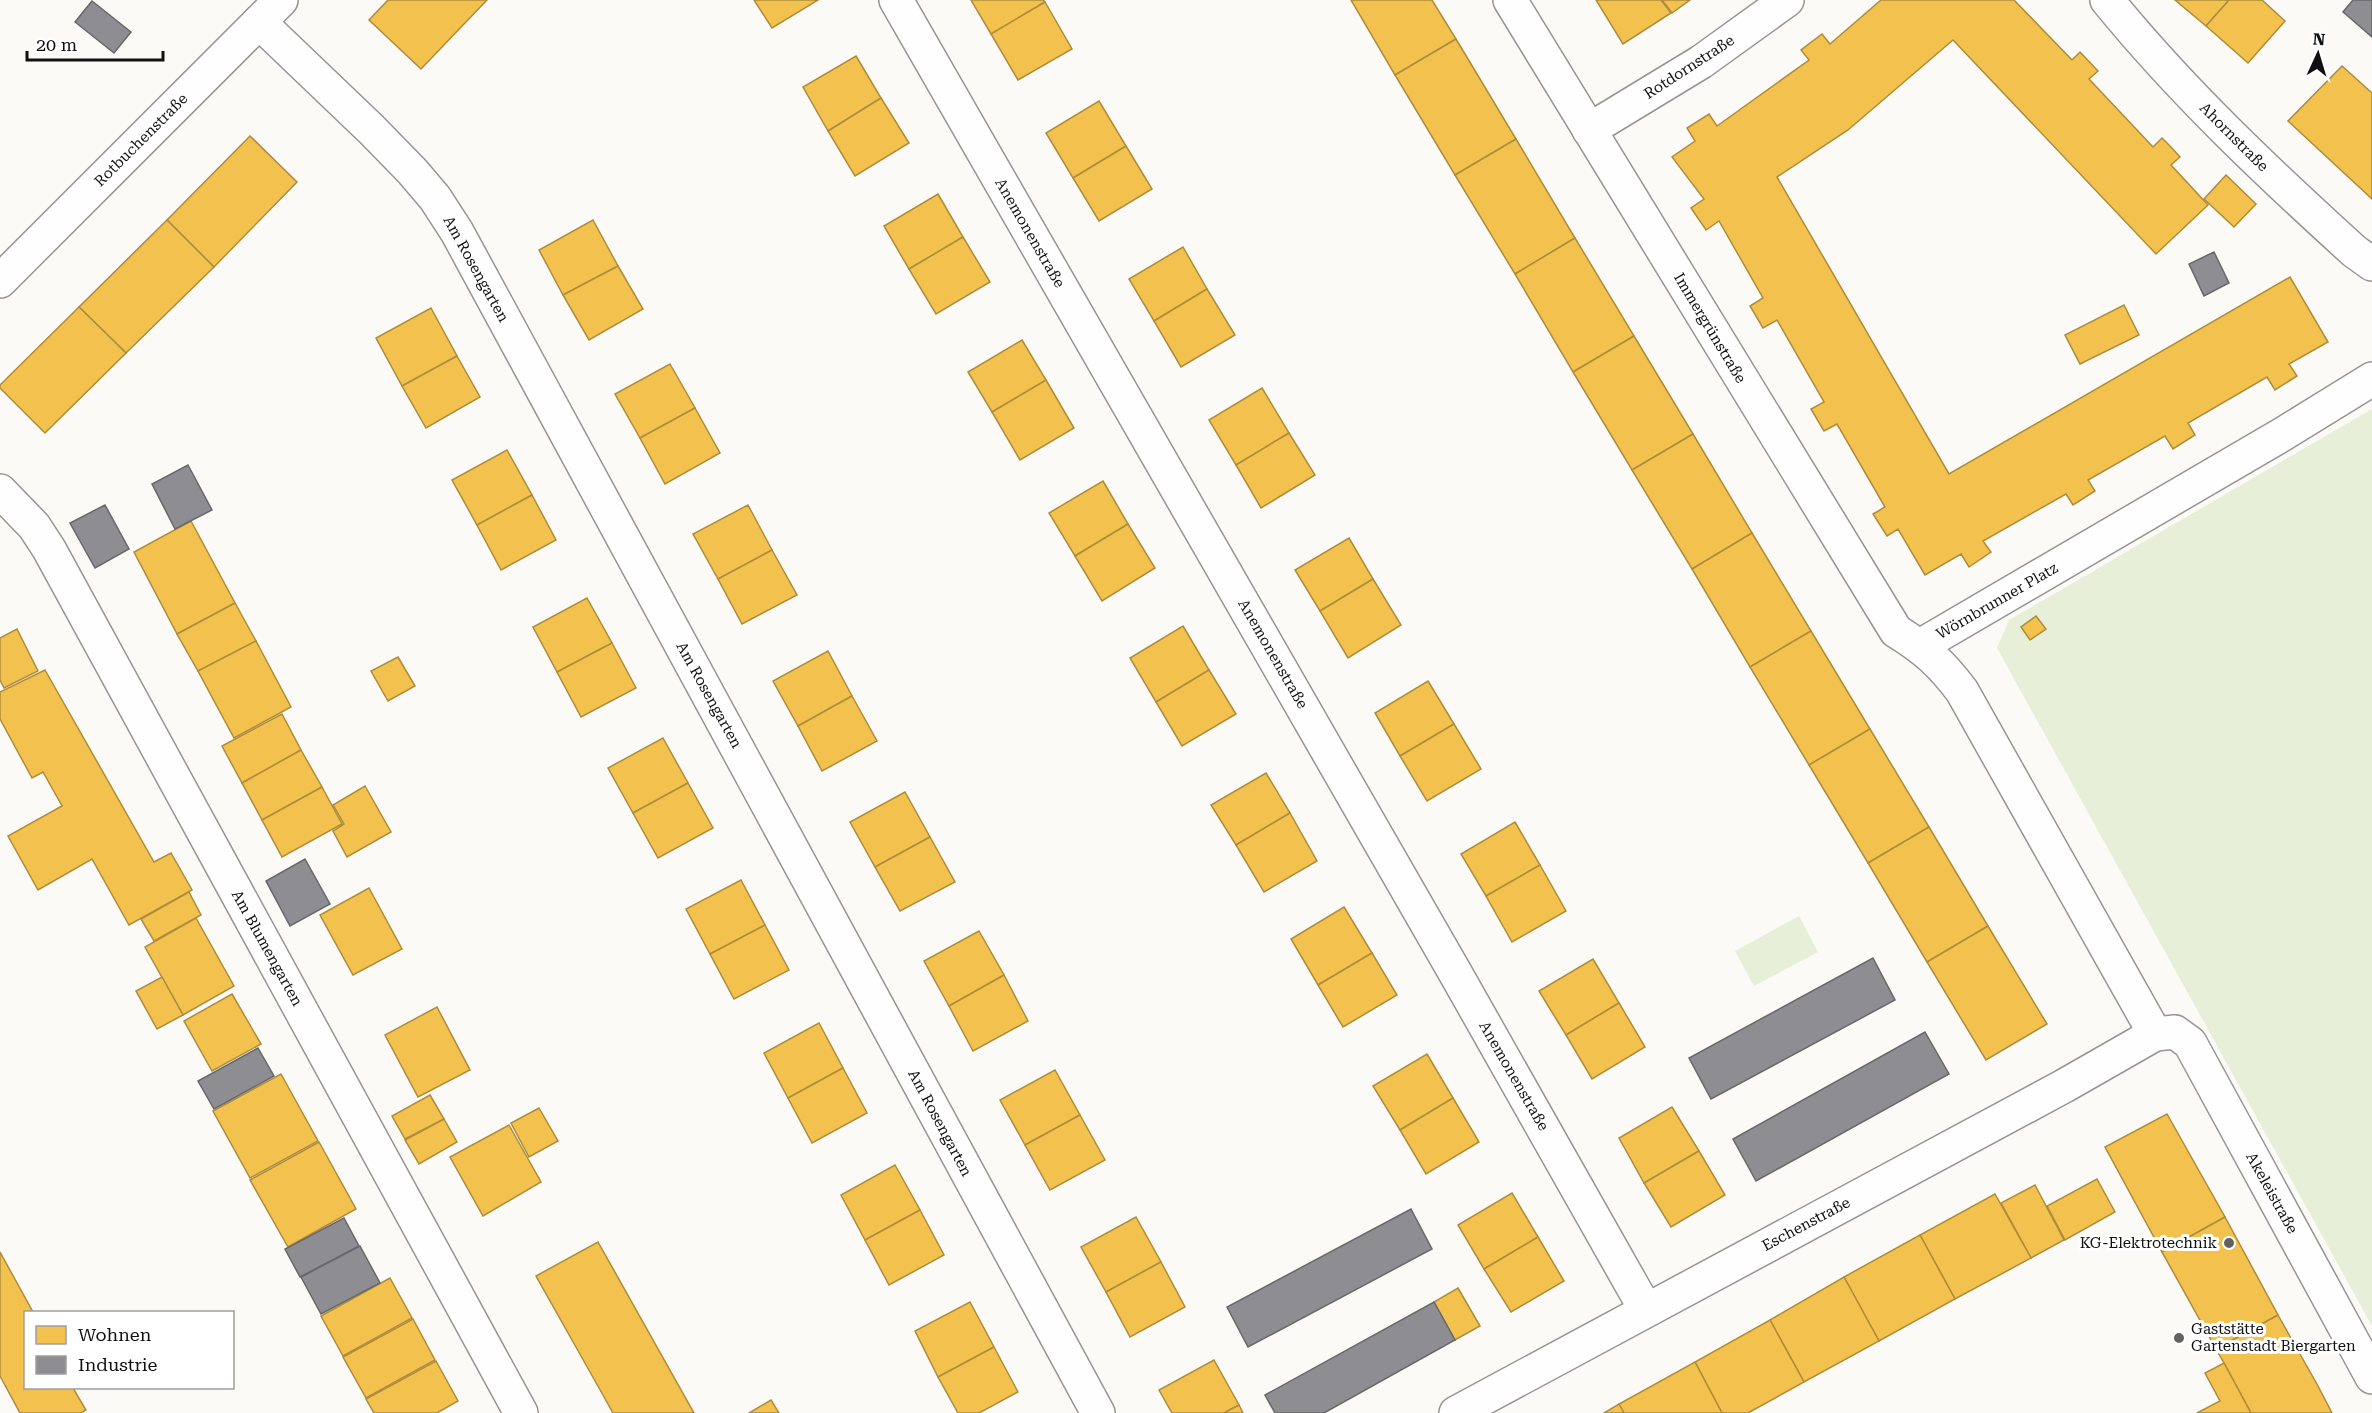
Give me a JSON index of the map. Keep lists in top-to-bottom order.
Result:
{
  "streets": {
    "street": [
      "Rotdornstraße",
      "Ahornstraße",
      "Rotbuchenstraße",
      "Anemonenstraße",
      "Am Rosengarten",
      "Immergrünstraße",
      "Wörnbrunner Platz",
      "Am Blumengarten",
      "Akeleistraße",
      "Eschenstraße"
    ]
  },
  "crossings": [
    ["Rotdornstraße", "Immergrünstraße"],
    ["Rotbuchenstraße", "Am Rosengarten"],
    ["Anemonenstraße", "Eschenstraße"],
    ["Immergrünstraße", "Wörnbrunner Platz"],
    ["Wörnbrunner Platz", "Akeleistraße"],
    ["Wörnbrunner Platz", "Eschenstraße"],
    ["Akeleistraße", "Eschenstraße"]
  ],
  "places": ["KG-Elektrotechnik", "Gaststätte Gartenstadt Biergarten"],
  "legend": ["Wohnen", "Industrie"],
  "scale_bar": "20 m",
  "north": "top"
}
